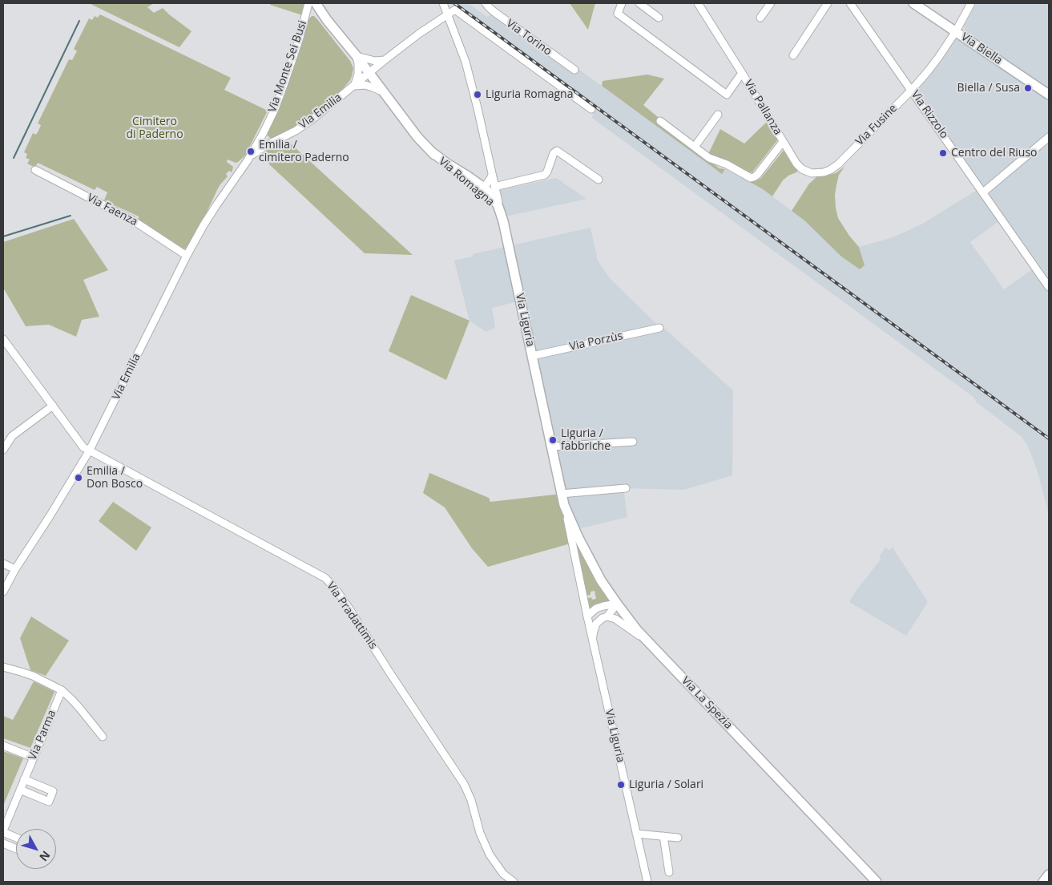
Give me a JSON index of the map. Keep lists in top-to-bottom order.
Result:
{
  "streets": {
    "main road": [
      "Via Biella",
      "Via Romagna",
      "Via Liguria",
      "Via La Spezia"
    ],
    "street": [
      "Via Torino",
      "Via Monte Sei Busi",
      "Via Pallanza",
      "Via Emilia",
      "Via Rizzolo",
      "Via Fusine",
      "Via Faenza",
      "Via Porzùs",
      "Via Pradattimis",
      "Via Parma"
    ]
  },
  "crossings": [
    ["Via Biella", "Via Fusine"],
    ["Via Monte Sei Busi", "Via Emilia"],
    ["Via Pallanza", "Via Fusine"],
    ["Via Emilia", "Via Romagna"],
    ["Via Emilia", "Via Faenza"],
    ["Via Emilia", "Via Pradattimis"],
    ["Via Rizzolo", "Via Fusine"],
    ["Via Romagna", "Via Liguria"],
    ["Via Liguria", "Via Porzùs"],
    ["Via Liguria", "Via La Spezia"]
  ],
  "parks": ["Cimitero di Paderno"],
  "places": [
    "Biella / Susa",
    "Liguria Romagna",
    "Emilia / cimitero Paderno",
    "Centro del Riuso",
    "Liguria / fabbriche",
    "Emilia / Don Bosco",
    "Liguria / Solari"
  ],
  "north": "bottom right"
}
